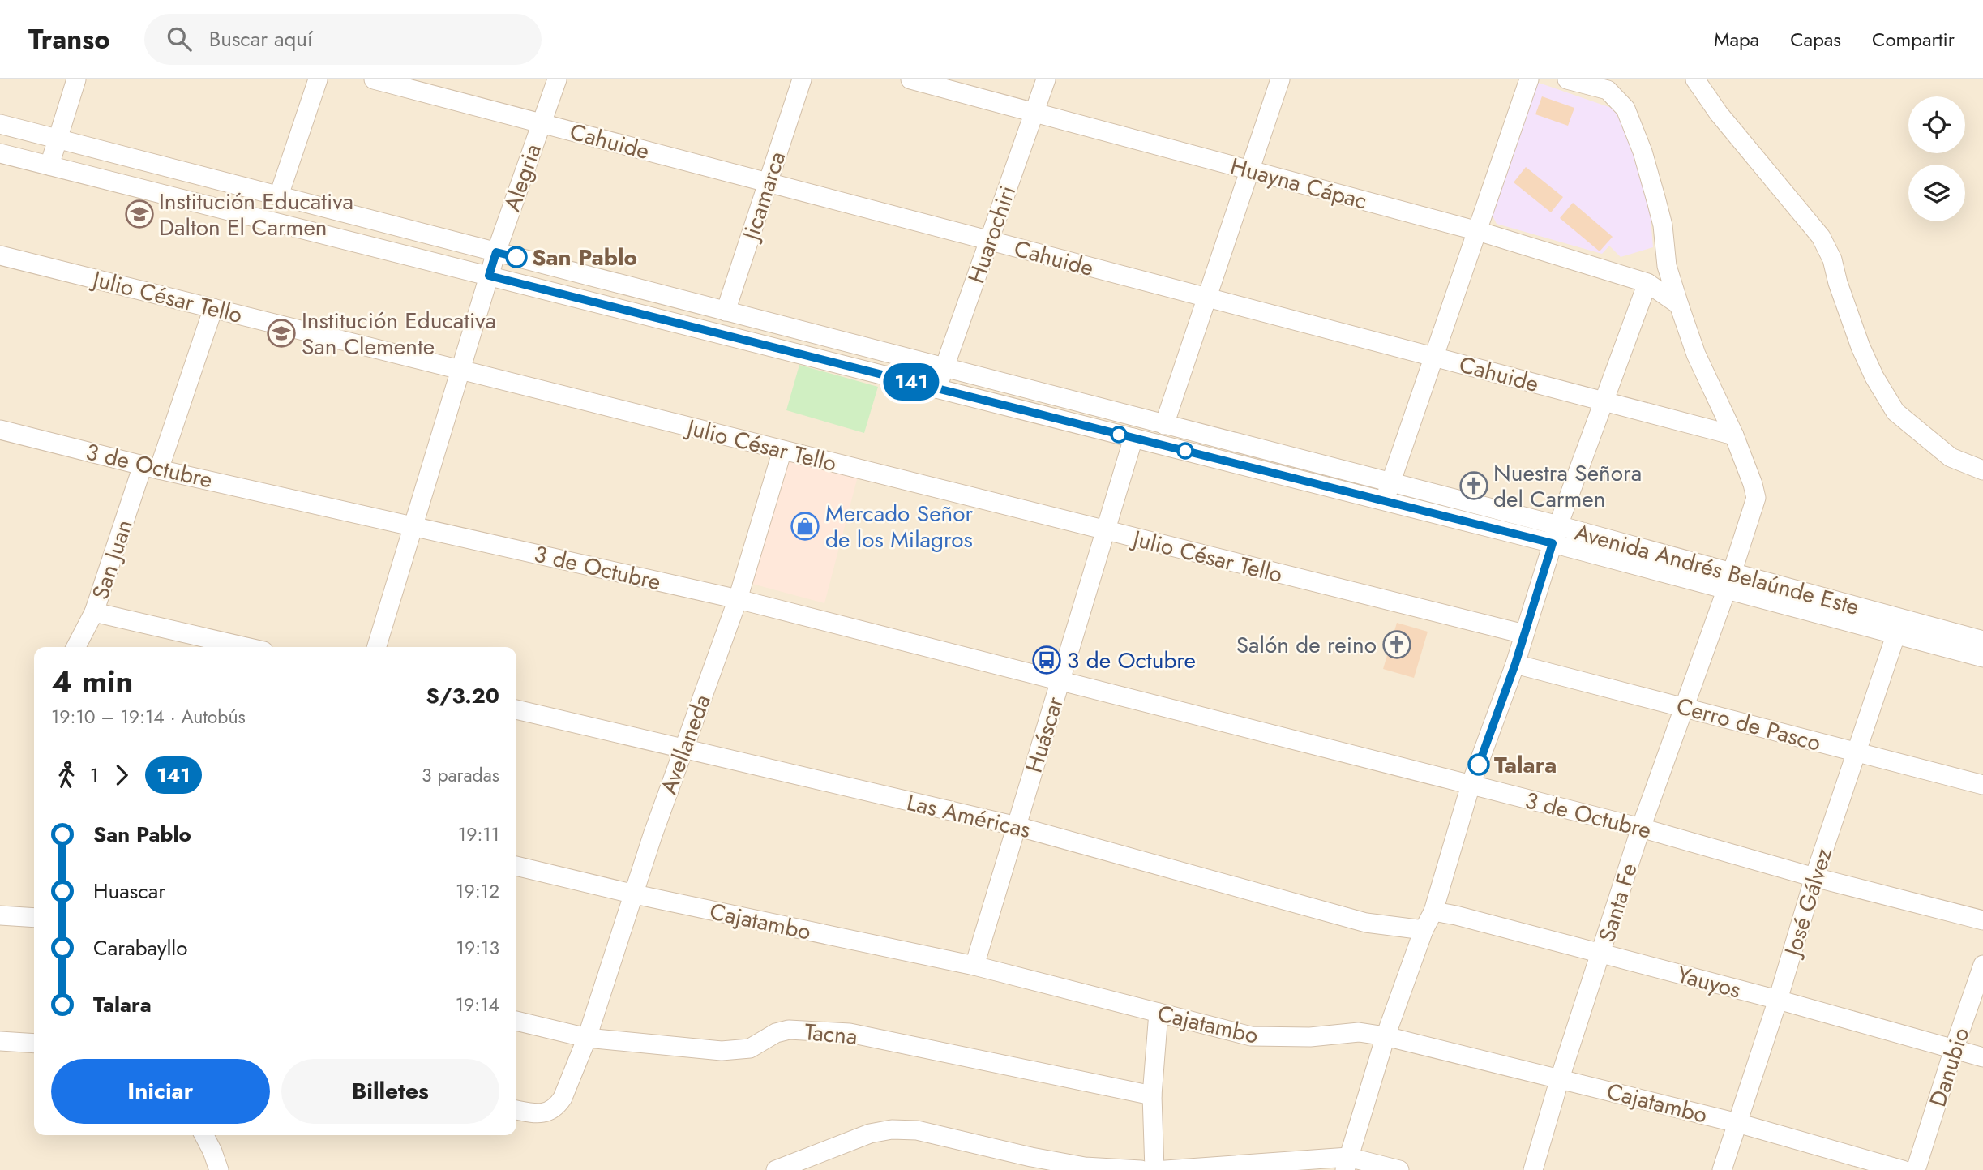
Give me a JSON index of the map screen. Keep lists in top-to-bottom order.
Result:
{
  "streets": {
    "street": [
      "Cahuide",
      "Alegria",
      "Huayna Cápac",
      "Jicamarca",
      "Huarochiri",
      "Julio César Tello",
      "3 de Octubre",
      "San Juan",
      "Avenida Andrés Belaúnde Este",
      "Cerro de Pasco",
      "Huáscar",
      "Avellaneda",
      "Las Américas",
      "José Gálvez",
      "Santa Fe",
      "Cajatambo",
      "Yauyos",
      "Tacna",
      "Danubio"
    ]
  },
  "crossings": [
    ["Cahuide", "Alegria"],
    ["Cahuide", "Jicamarca"],
    ["Cahuide", "Huarochiri"],
    ["Cahuide", "Santa Fe"],
    ["Alegria", "Avenida Andrés Belaúnde Este"],
    ["Huayna Cápac", "Huarochiri"],
    ["Huayna Cápac", "Santa Fe"],
    ["Jicamarca", "Avenida Andrés Belaúnde Este"],
    ["Huarochiri", "Avenida Andrés Belaúnde Este"],
    ["Julio César Tello", "San Juan"],
    ["Julio César Tello", "Huáscar"],
    ["Julio César Tello", "Avellaneda"],
    ["3 de Octubre", "San Juan"],
    ["3 de Octubre", "Huáscar"],
    ["3 de Octubre", "Avellaneda"],
    ["3 de Octubre", "José Gálvez"],
    ["3 de Octubre", "Santa Fe"],
    ["Avenida Andrés Belaúnde Este", "Huáscar"],
    ["Avenida Andrés Belaúnde Este", "José Gálvez"],
    ["Avenida Andrés Belaúnde Este", "Santa Fe"],
    ["Cerro de Pasco", "José Gálvez"],
    ["Cerro de Pasco", "Santa Fe"],
    ["Huáscar", "Las Américas"],
    ["Huáscar", "Cajatambo"],
    ["Avellaneda", "Las Américas"],
    ["Avellaneda", "Cajatambo"],
    ["Avellaneda", "Tacna"],
    ["José Gálvez", "Cajatambo"],
    ["José Gálvez", "Yauyos"],
    ["Santa Fe", "Cajatambo"],
    ["Santa Fe", "Yauyos"],
    ["Yauyos", "Danubio"]
  ],
  "places": {
    "school or university": ["Institución Educativa Dalton El Carmen", "Institución Educativa San Clemente"],
    "other": ["San Pablo", "Talara"],
    "church": ["Nuestra Señora del Carmen", "Salón de reino"],
    "shop": ["Mercado Señor de los Milagros"],
    "bus stop": ["3 de Octubre"]
  },
  "lines": ["bus line 141"],
  "page": {
    "header": "Transo",
    "search": "Buscar aquí",
    "nav": ["Mapa", "Capas", "Compartir"],
    "on_map": "141",
    "heading": ["4 min", "19:10 – 19:14 · Autobús", "S/3.20"],
    "legs": ["1", "141", "3 paradas"],
    "list": [
      {
        "name": "San Pablo",
        "value": "19:11"
      },
      {
        "name": "Huascar",
        "value": "19:12"
      },
      {
        "name": "Carabayllo",
        "value": "19:13"
      },
      {
        "name": "Talara",
        "value": "19:14"
      }
    ],
    "buttons": ["Iniciar", "Billetes"]
  }
}
